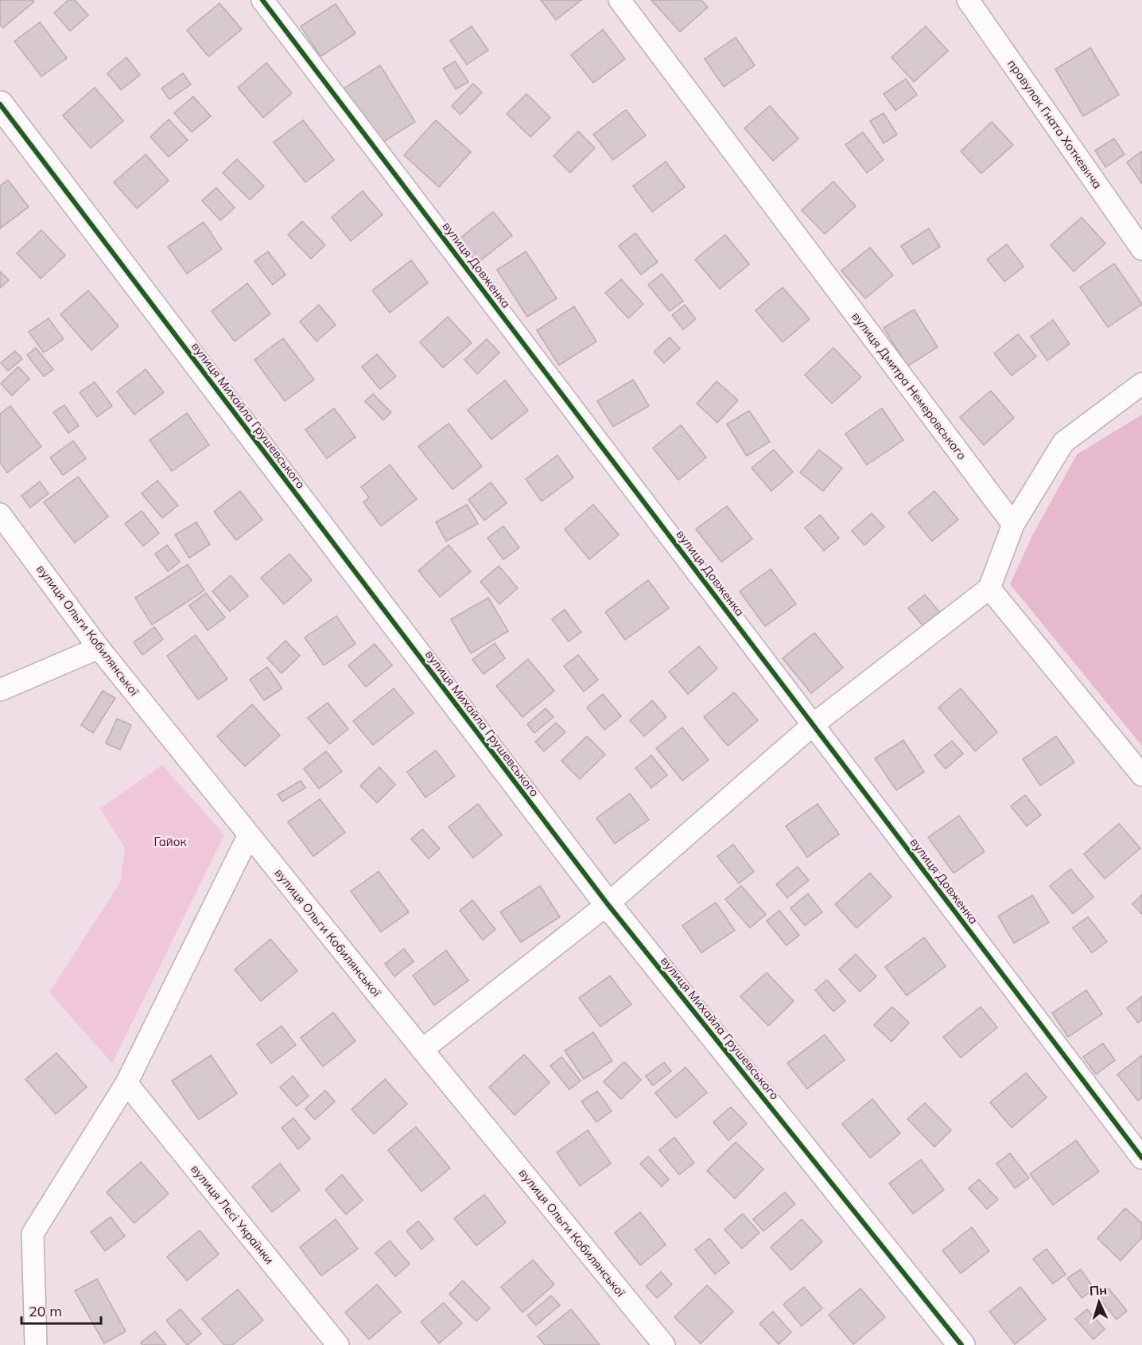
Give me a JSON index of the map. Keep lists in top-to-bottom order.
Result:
{
  "streets": {
    "street": [
      "провулок Гната Хоткевича",
      "вулиця Довженка",
      "вулиця Дмитра Немеровського",
      "вулиця Михайла Грушевського",
      "вулиця Ольги Кобилянської",
      "вулиця Лесі Українки"
    ]
  },
  "parks": ["Гайок"],
  "scale_bar": "20 m",
  "north": "top"
}
